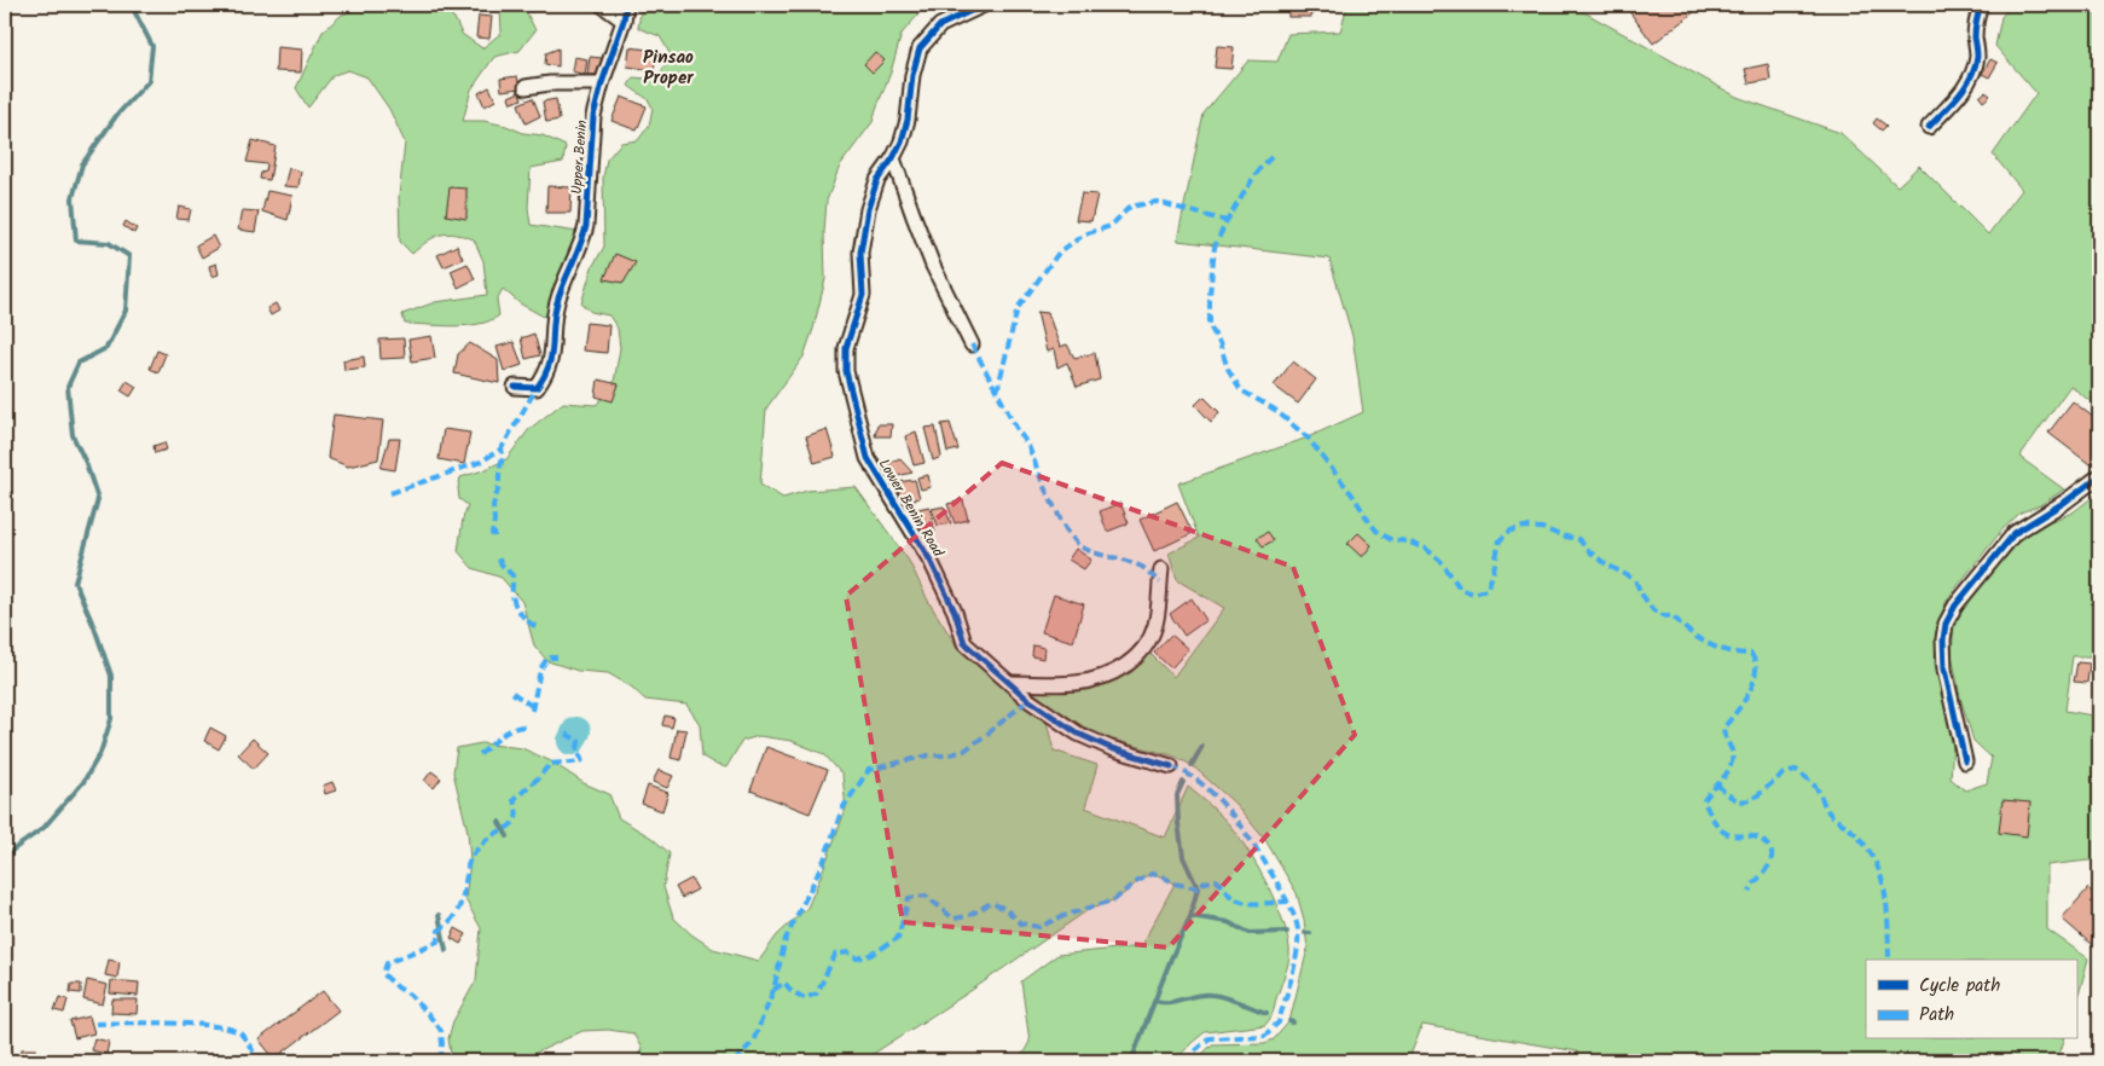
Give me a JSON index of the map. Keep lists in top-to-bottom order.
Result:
{
  "streets": {
    "street": ["Upper Benin", "Lower Benin Road"]
  },
  "districts": ["Pinsao Proper"],
  "legend": ["Cycle path", "Path"]
}
